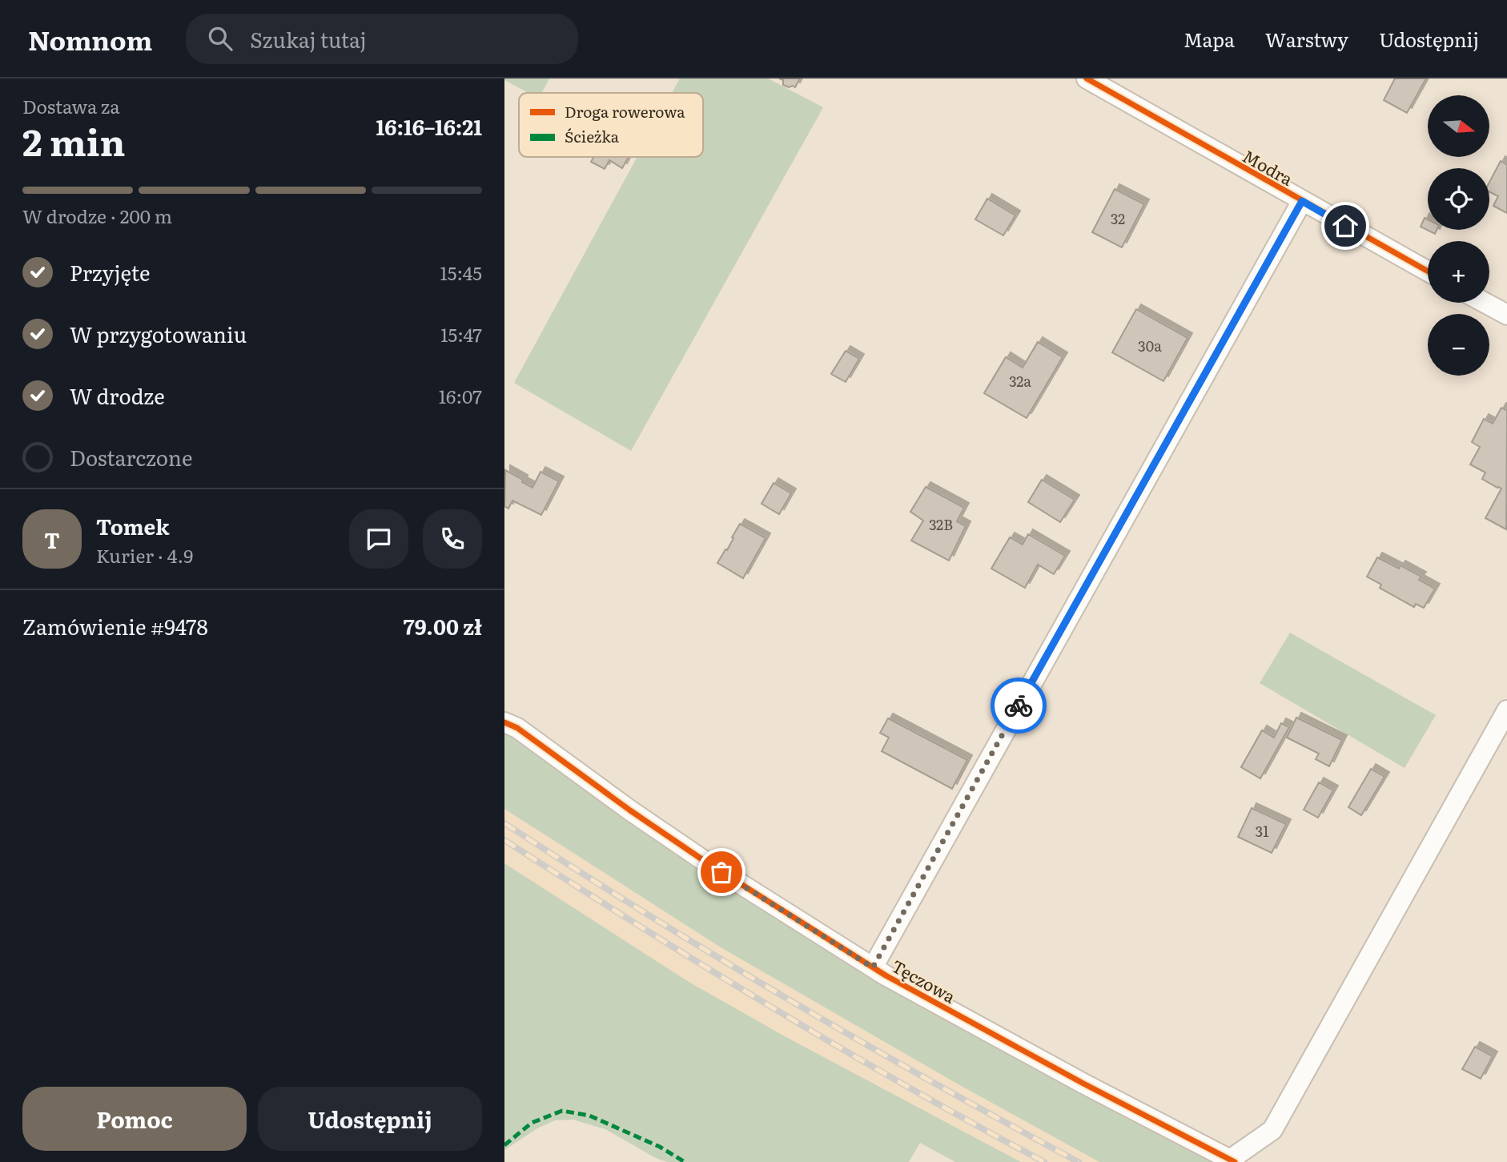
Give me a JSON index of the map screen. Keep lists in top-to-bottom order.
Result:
{
  "streets": {
    "street": ["Modra", "Tęczowa"]
  },
  "house_numbers": [
    "32",
    "30a",
    "32a",
    "32B",
    "31"
  ],
  "legend": ["Droga rowerowa", "Ścieżka"],
  "north": "right",
  "page": {
    "header": "Nomnom",
    "search": "Szukaj tutaj",
    "nav": ["Mapa", "Warstwy", "Udostępnij"],
    "heading": ["2 min", "Dostawa za", "16:16–16:21"],
    "panel": [
      "Tomek",
      "Kurier · 4.9",
      "Zamówienie #9478",
      "79.00 zł"
    ],
    "map_buttons": ["+", "−"],
    "bar": "W drodze · 200 m",
    "list": [
      ["Przyjęte", "15:45"],
      ["W przygotowaniu", "15:47"],
      ["W drodze", "16:07"],
      "Dostarczone"
    ],
    "round": "T",
    "buttons": ["Pomoc", "Udostępnij"]
  }
}
